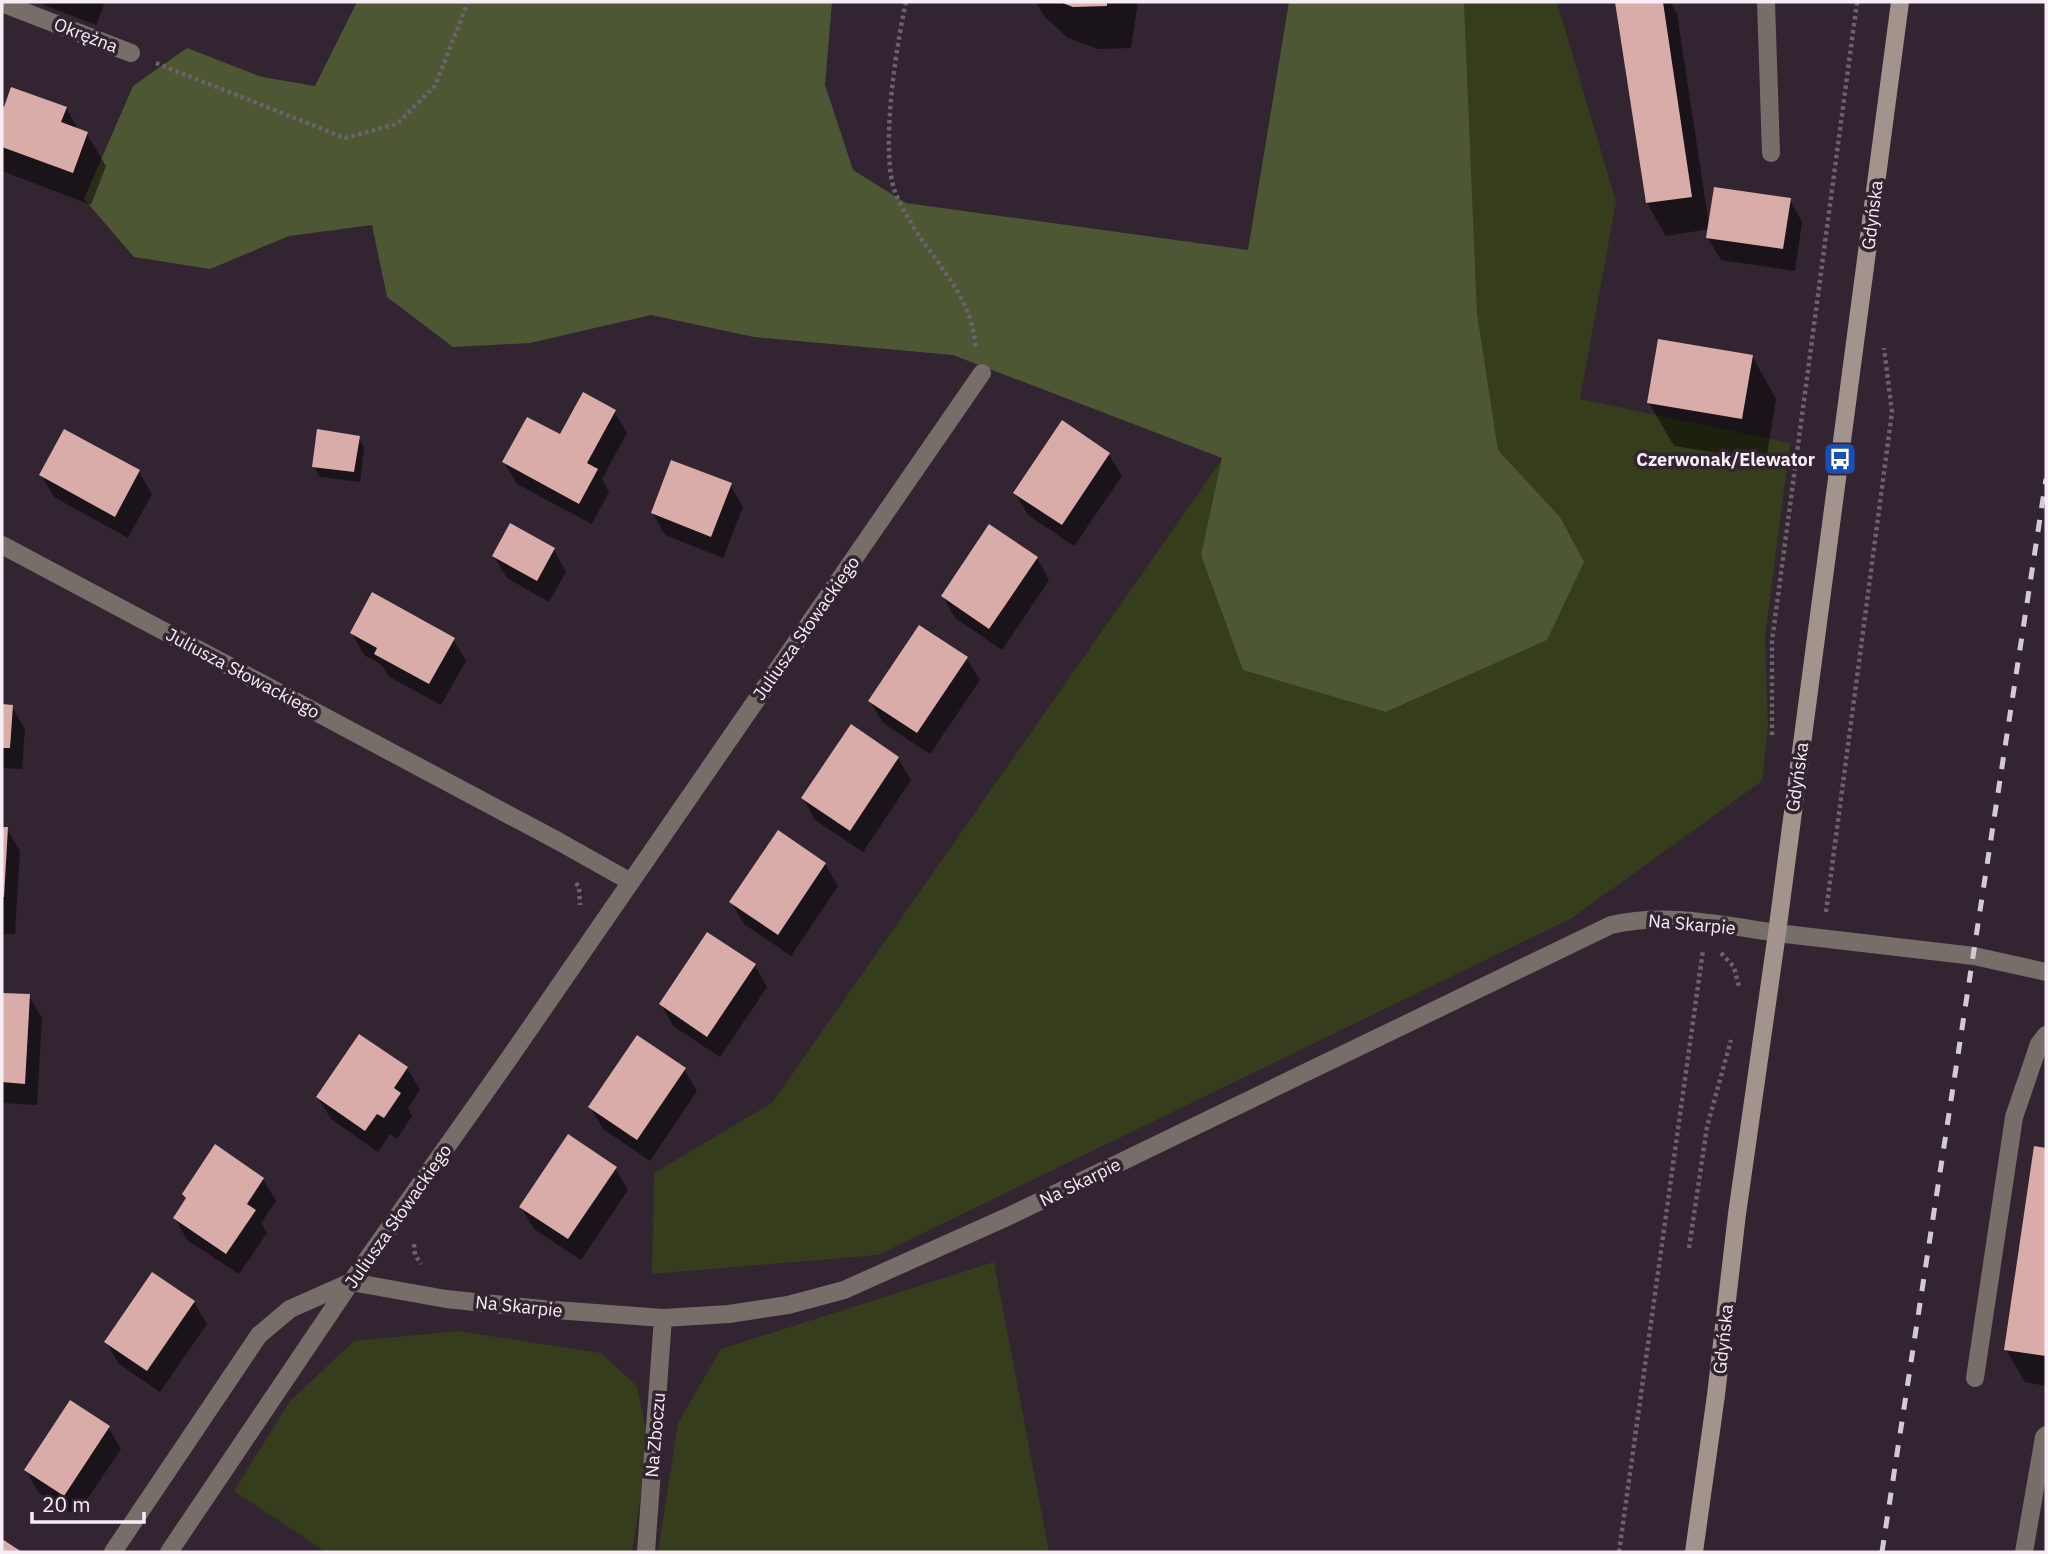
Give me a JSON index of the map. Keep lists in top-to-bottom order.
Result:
{
  "streets": {
    "main road": ["Gdyńska"],
    "street": [
      "Okrężna",
      "Juliusza Słowackiego",
      "Na Skarpie",
      "Na Zboczu"
    ]
  },
  "crossings": [
    ["Gdyńska", "Na Skarpie"],
    ["Juliusza Słowackiego", "Na Skarpie"],
    ["Na Skarpie", "Na Zboczu"]
  ],
  "places": {
    "bus stop": ["Czerwonak/Elewator"]
  },
  "scale_bar": "20 m"
}
